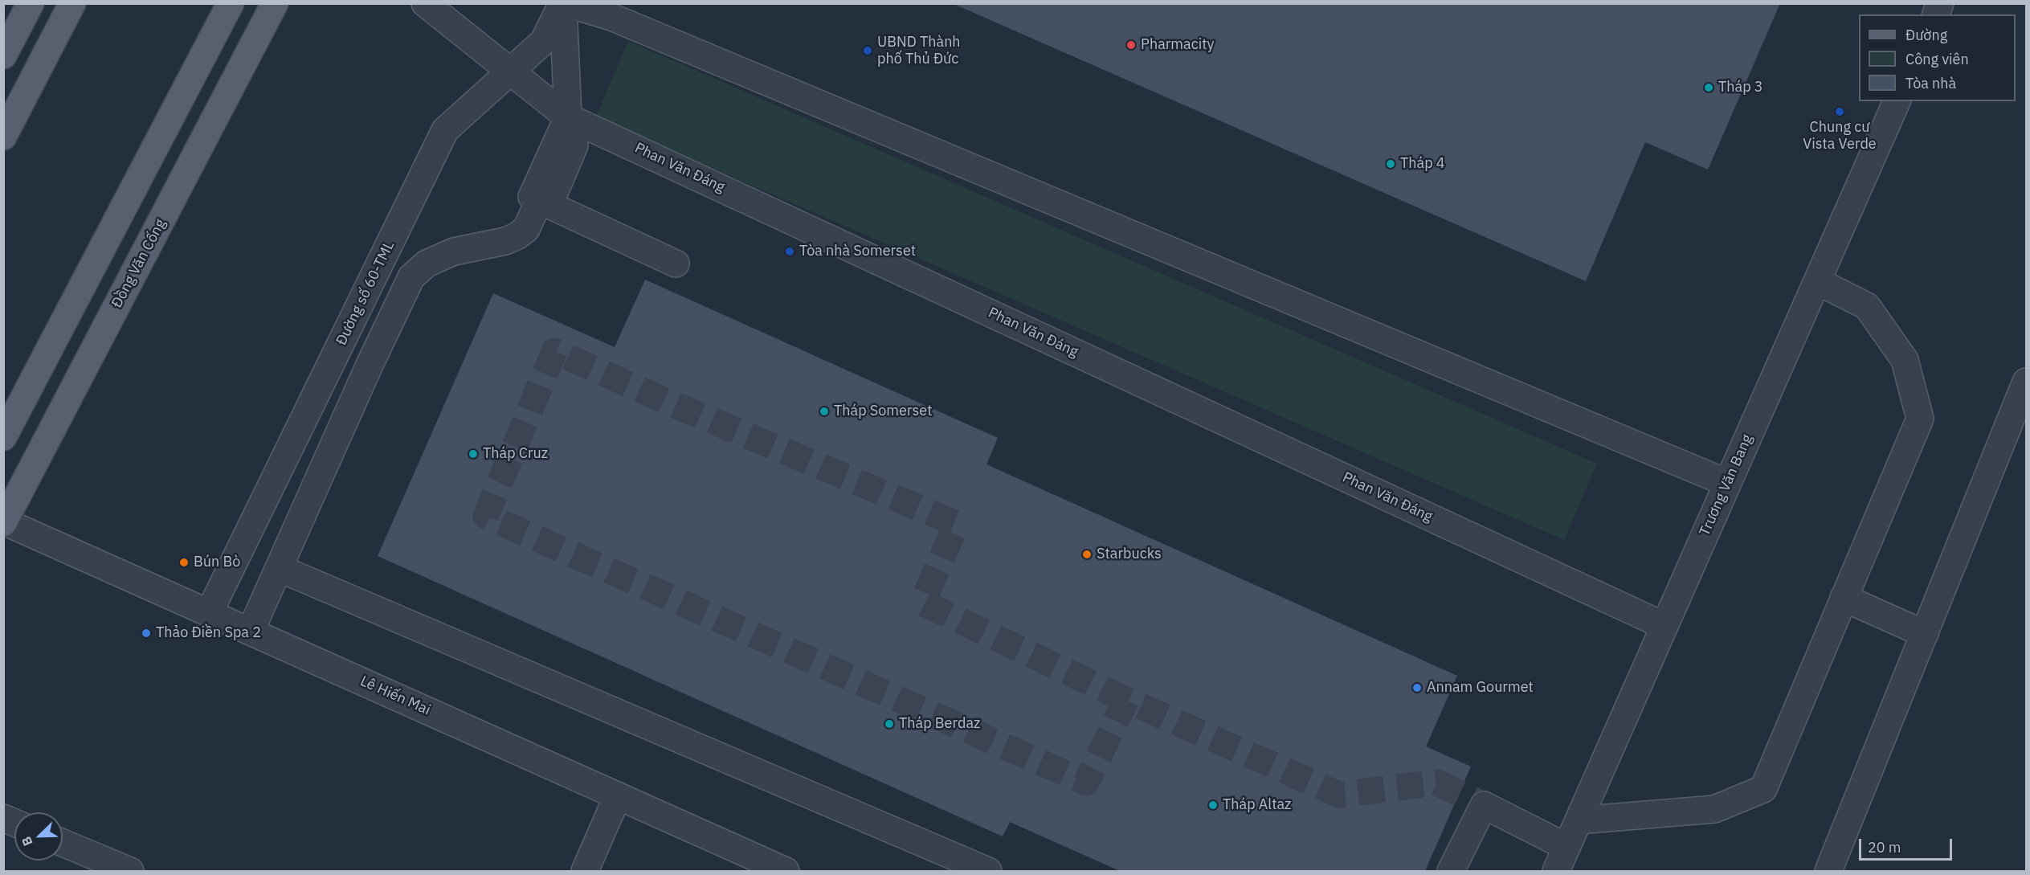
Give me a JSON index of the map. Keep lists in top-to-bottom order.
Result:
{
  "streets": {
    "main road": ["Đồng Văn Cống"],
    "street": [
      "Phan Văn Đáng",
      "Đường số 60-TML",
      "Trương Văn Bang",
      "Lê Hiến Mai"
    ]
  },
  "crossings": [
    ["Phan Văn Đáng", "Đường số 60-TML"],
    ["Phan Văn Đáng", "Trương Văn Bang"],
    ["Đồng Văn Cống", "Lê Hiến Mai"],
    ["Đường số 60-TML", "Lê Hiến Mai"]
  ],
  "places": [
    "Pharmacity",
    "UBND Thành phố Thủ Đức",
    "Tháp 3",
    "Chung cư Vista Verde",
    "Tháp 4",
    "Tòa nhà Somerset",
    "Tháp Somerset",
    "Tháp Cruz",
    "Starbucks",
    "Bún Bò",
    "Thảo Điền Spa 2",
    "Annam Gourmet",
    "Tháp Berdaz",
    "Tháp Altaz"
  ],
  "legend": ["Đường", "Công viên", "Tòa nhà"],
  "scale_bar": "20 m",
  "north": "bottom left"
}
